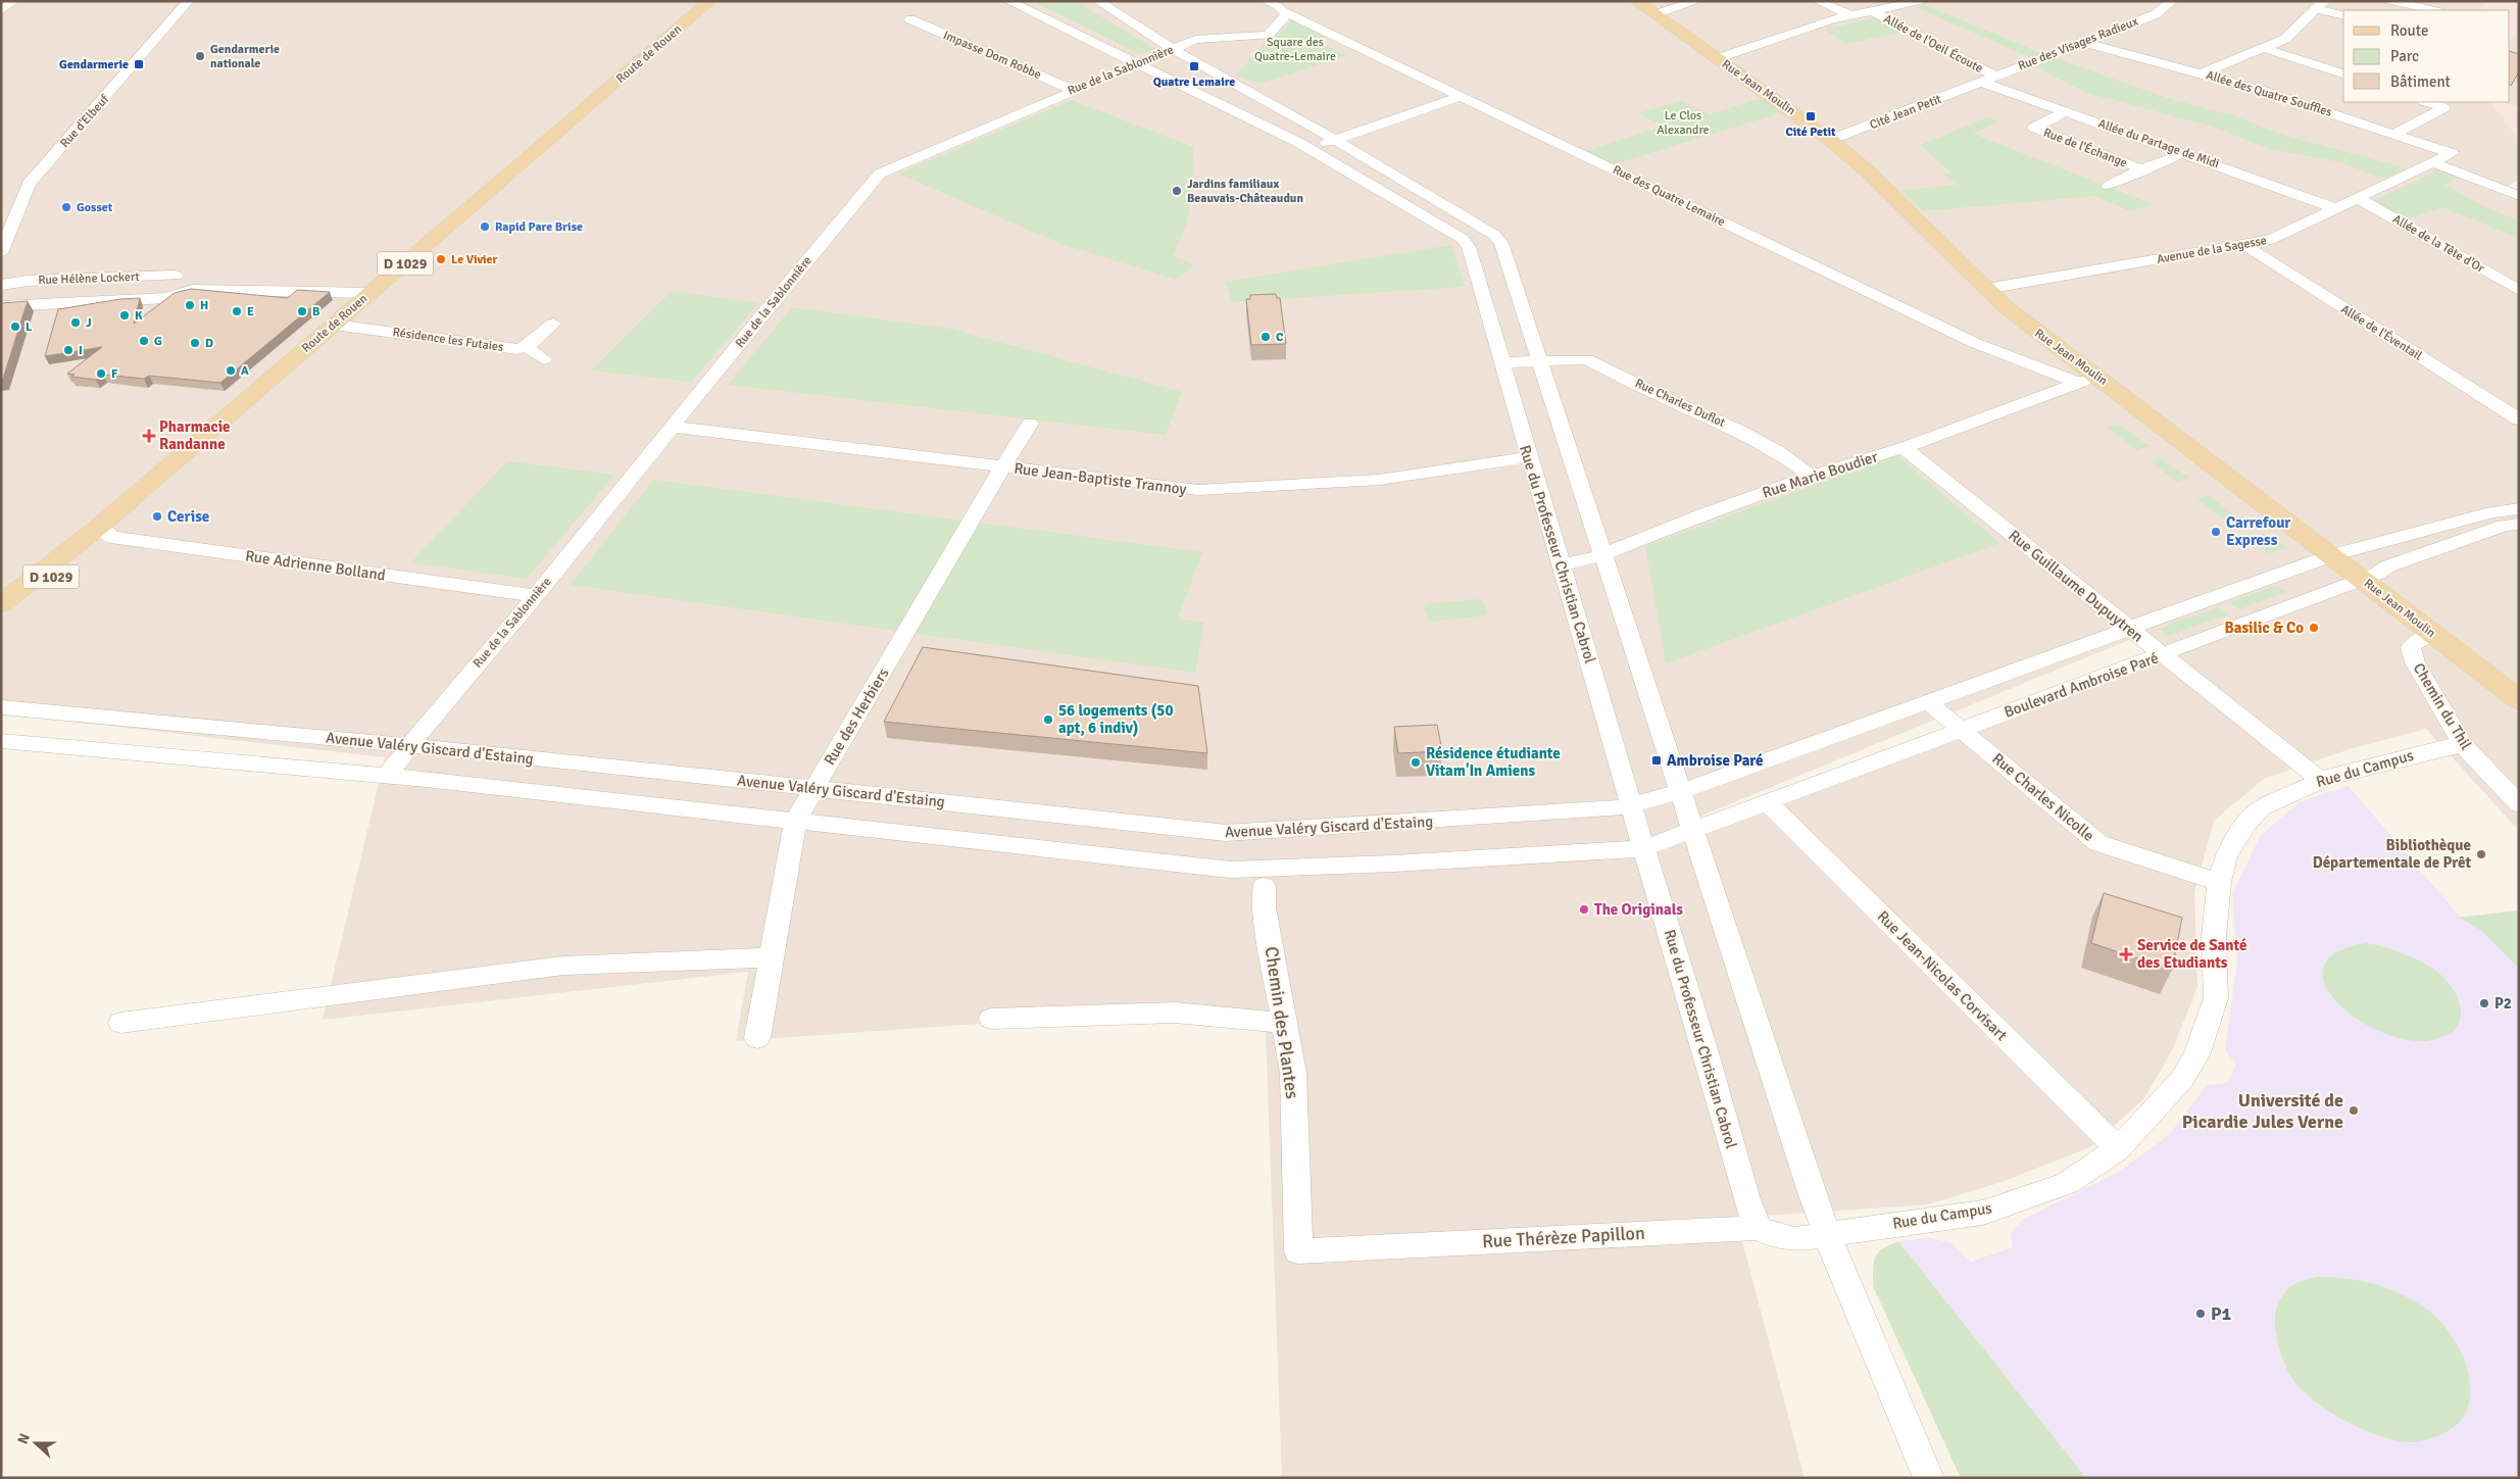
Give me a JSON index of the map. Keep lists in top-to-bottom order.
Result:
{
  "streets": {
    "main road": ["Route de Rouen", "Rue Jean Moulin", "D 1029"],
    "street": [
      "Allée de l'Oeil Écoute",
      "Rue des Visages Radieux",
      "Impasse Dom Robbe",
      "Rue de la Sablonnière",
      "Allée des Quatre Souffles",
      "Cité Jean Petit",
      "Rue d'Elbeuf",
      "Allée du Partage de Midi",
      "Rue de l'Échange",
      "Rue des Quatre Lemaire",
      "Allée de la Tête d'Or",
      "Avenue de la Sagesse",
      "Rue Hélène Lockert",
      "Allée de l'Éventail",
      "Résidence les Futaies",
      "Rue Charles Duflot",
      "Rue Marie Boudier",
      "Rue Jean-Baptiste Trannoy",
      "Rue du Professeur Christian Cabrol",
      "Rue Adrienne Bolland",
      "Rue Guillaume Dupuytren",
      "Boulevard Ambroise Paré",
      "Chemin du Thil",
      "Rue des Herbiers",
      "Avenue Valéry Giscard d'Estaing",
      "Rue du Campus",
      "Rue Charles Nicolle",
      "Rue Jean-Nicolas Corvisart",
      "Chemin des Plantes",
      "Rue Thérèze Papillon"
    ]
  },
  "crossings": [
    ["Allée de l'Oeil Écoute", "Rue des Visages Radieux"],
    ["Rue des Visages Radieux", "Allée des Quatre Souffles"],
    ["Rue des Visages Radieux", "Cité Jean Petit"],
    ["Rue des Visages Radieux", "Allée du Partage de Midi"],
    ["Route de Rouen", "Résidence les Futaies"],
    ["Route de Rouen", "Rue Adrienne Bolland"],
    ["Impasse Dom Robbe", "Rue de la Sablonnière"],
    ["Rue de la Sablonnière", "Rue des Quatre Lemaire"],
    ["Rue de la Sablonnière", "Rue Jean-Baptiste Trannoy"],
    ["Rue de la Sablonnière", "Rue du Professeur Christian Cabrol"],
    ["Rue de la Sablonnière", "Rue Adrienne Bolland"],
    ["Rue de la Sablonnière", "Avenue Valéry Giscard d'Estaing"],
    ["Rue Jean Moulin", "Cité Jean Petit"],
    ["Rue Jean Moulin", "Rue des Quatre Lemaire"],
    ["Rue Jean Moulin", "Avenue de la Sagesse"],
    ["Rue Jean Moulin", "Rue Marie Boudier"],
    ["Rue Jean Moulin", "Boulevard Ambroise Paré"],
    ["Rue Jean Moulin", "Chemin du Thil"],
    ["Allée des Quatre Souffles", "Avenue de la Sagesse"],
    ["Cité Jean Petit", "Allée du Partage de Midi"],
    ["Allée du Partage de Midi", "Rue de l'Échange"],
    ["Allée du Partage de Midi", "Avenue de la Sagesse"],
    ["Rue des Quatre Lemaire", "Rue Marie Boudier"],
    ["Allée de la Tête d'Or", "Avenue de la Sagesse"],
    ["Avenue de la Sagesse", "Allée de l'Éventail"],
    ["Rue Charles Duflot", "Rue Marie Boudier"],
    ["Rue Charles Duflot", "Rue du Professeur Christian Cabrol"],
    ["Rue Marie Boudier", "Rue du Professeur Christian Cabrol"],
    ["Rue Marie Boudier", "Rue Guillaume Dupuytren"],
    ["Rue Jean-Baptiste Trannoy", "Rue du Professeur Christian Cabrol"],
    ["Rue Jean-Baptiste Trannoy", "Rue des Herbiers"],
    ["Rue du Professeur Christian Cabrol", "Boulevard Ambroise Paré"],
    ["Rue du Professeur Christian Cabrol", "Avenue Valéry Giscard d'Estaing"],
    ["Rue du Professeur Christian Cabrol", "Rue Thérèze Papillon"],
    ["Rue Guillaume Dupuytren", "Boulevard Ambroise Paré"],
    ["Rue Guillaume Dupuytren", "Rue du Campus"],
    ["Boulevard Ambroise Paré", "Rue Charles Nicolle"],
    ["Boulevard Ambroise Paré", "Rue Jean-Nicolas Corvisart"],
    ["Chemin du Thil", "Rue du Campus"],
    ["Rue des Herbiers", "Avenue Valéry Giscard d'Estaing"],
    ["Rue du Campus", "Rue Charles Nicolle"],
    ["Rue du Campus", "Rue Jean-Nicolas Corvisart"],
    ["Rue du Campus", "Rue Thérèze Papillon"],
    ["Chemin des Plantes", "Rue Thérèze Papillon"]
  ],
  "parks": ["Square des Quatre-Lemaire", "Le Clos Alexandre"],
  "places": {
    "other": [
      "Gendarmerie nationale",
      "Jardins familiaux Beauvais-Châteaudun",
      "Gosset",
      "Rapid Pare Brise",
      "Le Vivier",
      "H",
      "E",
      "B",
      "K",
      "J",
      "L",
      "C",
      "G",
      "D",
      "I",
      "A",
      "F",
      "Cerise",
      "Carrefour Express",
      "Basilic & Co",
      "56 logements (50 apt, 6 indiv)",
      "Résidence étudiante Vitam'In Amiens",
      "Bibliothèque Départementale de Prêt",
      "The Originals",
      "P2",
      "Université de Picardie Jules Verne",
      "P1"
    ],
    "transit": [
      "Gendarmerie",
      "Quatre Lemaire",
      "Cité Petit",
      "Ambroise Paré"
    ],
    "health": ["Pharmacie Randanne", "Service de Santé des Etudiants"]
  },
  "legend": ["Route", "Parc", "Bâtiment"],
  "north": "left"
}
